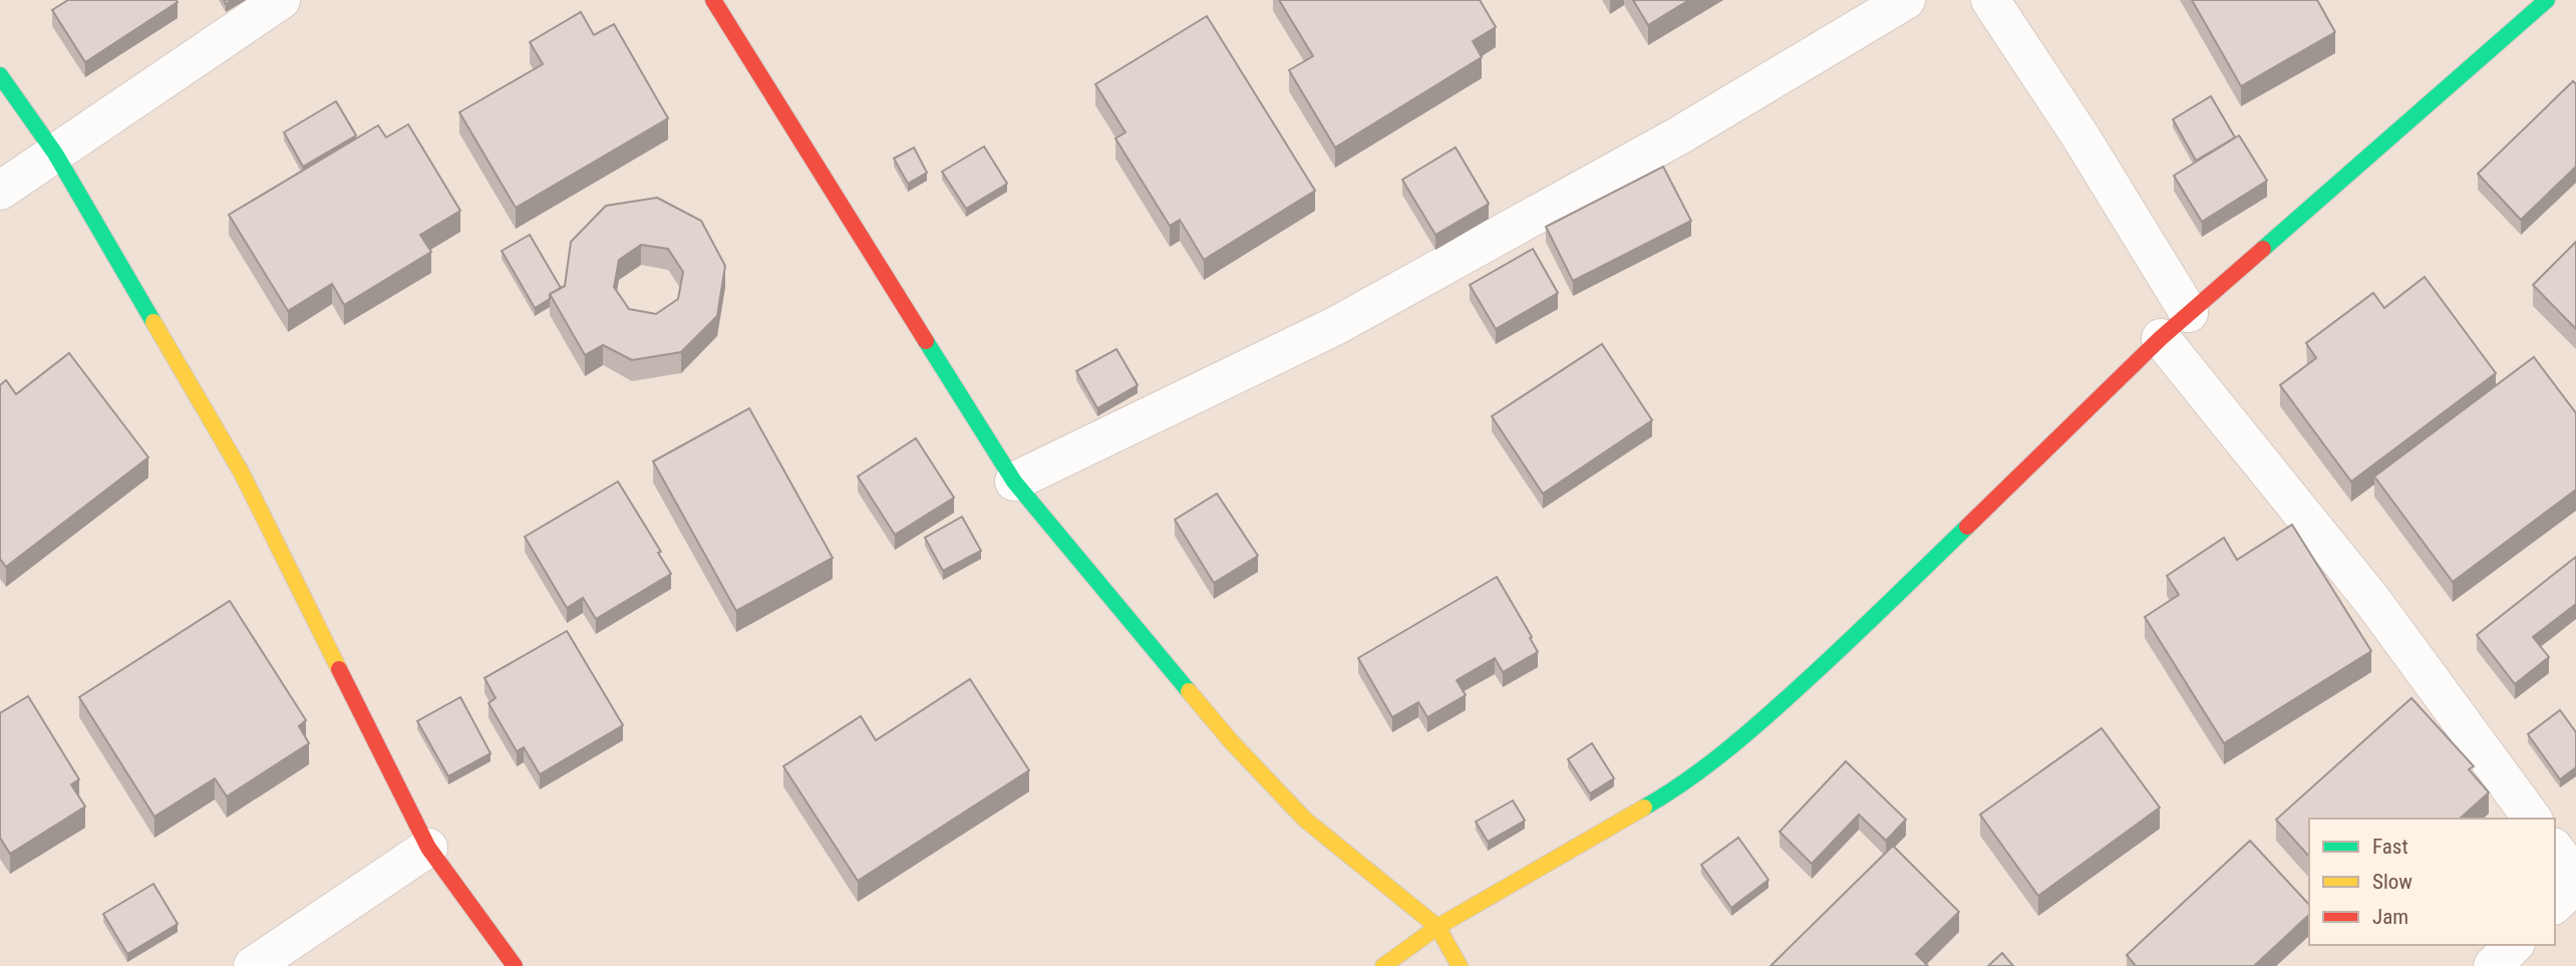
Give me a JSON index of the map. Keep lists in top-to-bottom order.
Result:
{
  "legend": ["Fast", "Slow", "Jam"]
}
